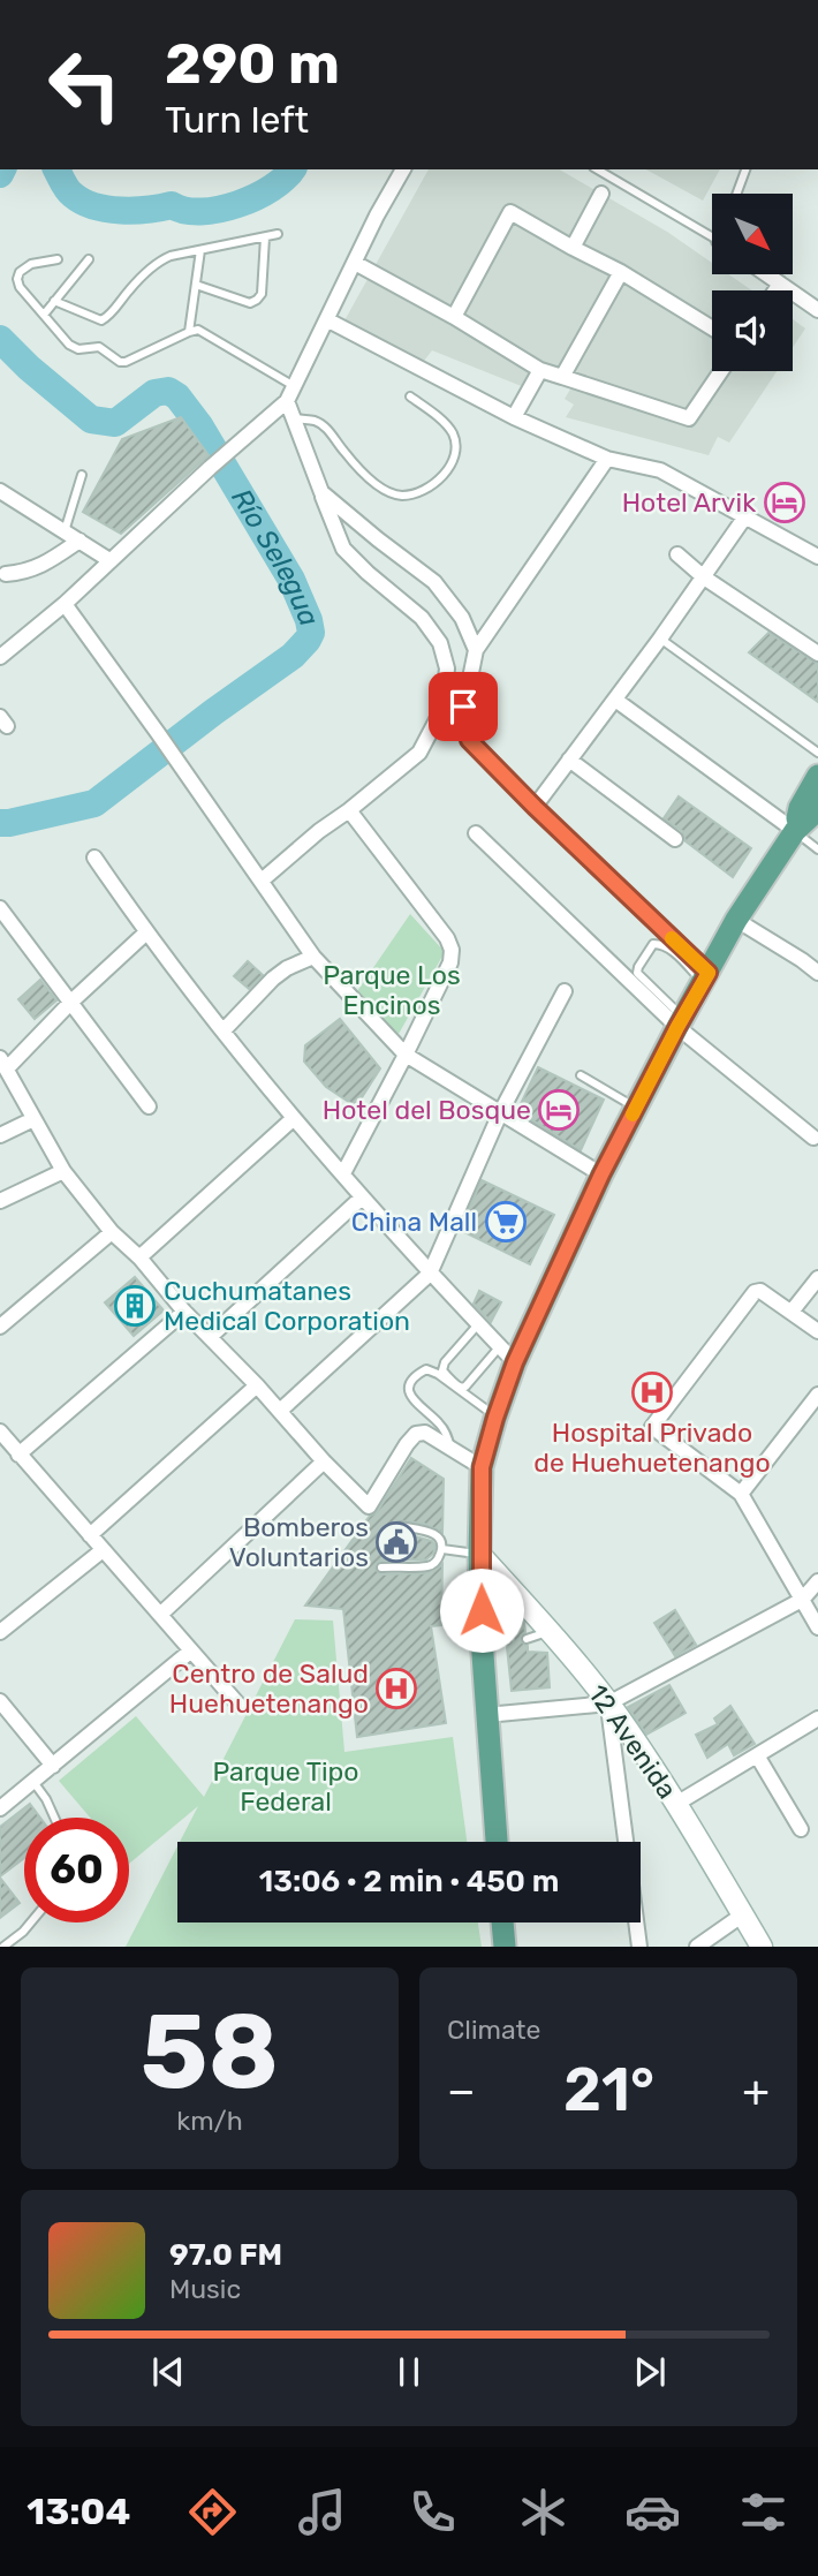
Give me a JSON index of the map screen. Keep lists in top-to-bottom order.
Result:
{
  "streets": {
    "street": ["12 Avenida"]
  },
  "water": ["Río Selegua"],
  "parks": ["Parque Los Encinos", "Parque Tipo Federal"],
  "places": {
    "hotel": ["Hotel Arvik", "Hotel del Bosque"],
    "supermarket": ["China Mall"],
    "building": ["Cuchumatanes Medical Corporation"],
    "hospital": ["Hospital Privado de Huehuetenango", "Centro de Salud Huehuetenango"],
    "public building": ["Bomberos Voluntarios"]
  },
  "north": "bottom right",
  "page": {
    "turn": ["290 m", "Turn left"],
    "limit": "60",
    "trip": "13:06 · 2 min · 450 m",
    "tile": [
      ["58", "km/h"],
      "Climate"
    ],
    "heat": ["−", "21°", "+"],
    "song": ["97.0 FM", "Music"],
    "tabs": "13:04"
  }
}
